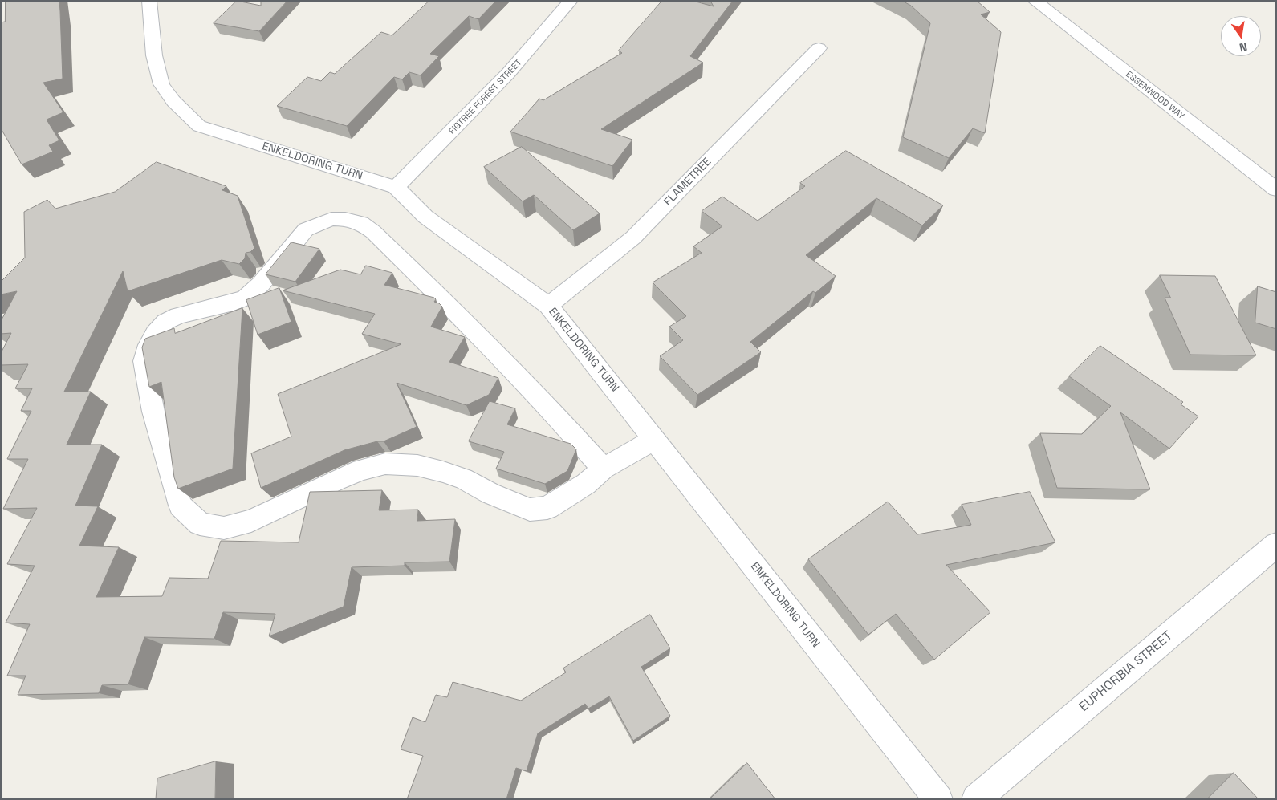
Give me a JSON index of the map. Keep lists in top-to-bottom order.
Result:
{
  "streets": {
    "street": [
      "ESSENWOOD WAY",
      "FIGTREE FOREST STREET",
      "ENKELDORING TURN",
      "FLAMETREE",
      "EUPHORBIA STREET"
    ]
  },
  "crossings": [
    ["FIGTREE FOREST STREET", "ENKELDORING TURN"],
    ["ENKELDORING TURN", "FLAMETREE"]
  ],
  "north": "bottom"
}
